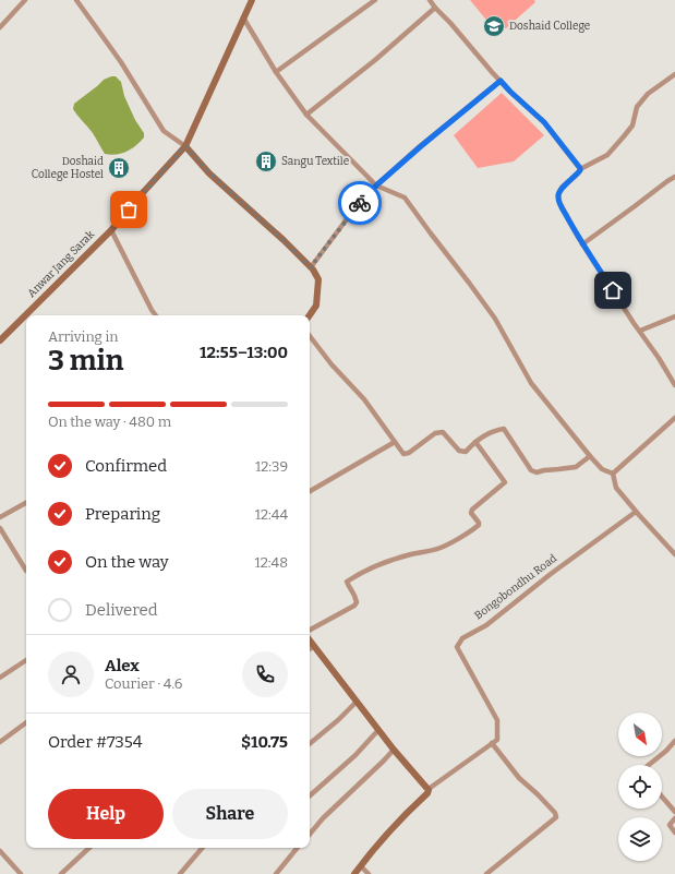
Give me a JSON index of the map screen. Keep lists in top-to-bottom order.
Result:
{
  "streets": {
    "street": ["Anwar Jang Sarak", "Bongobondhu Road"]
  },
  "places": {
    "school or university": ["Doshaid College"],
    "building": ["Sangu Textile", "Doshaid College Hostel"]
  },
  "north": "bottom right",
  "page": {
    "heading": ["3 min", "Arriving in", "12:55–13:00"],
    "panel": [
      "Alex",
      "Courier · 4.6",
      "Order #7354",
      "$10.75"
    ],
    "bar": "On the way · 480 m",
    "list": [
      ["Confirmed", "12:39"],
      ["Preparing", "12:44"],
      ["On the way", "12:48"],
      "Delivered"
    ],
    "buttons": ["Help", "Share"]
  }
}
